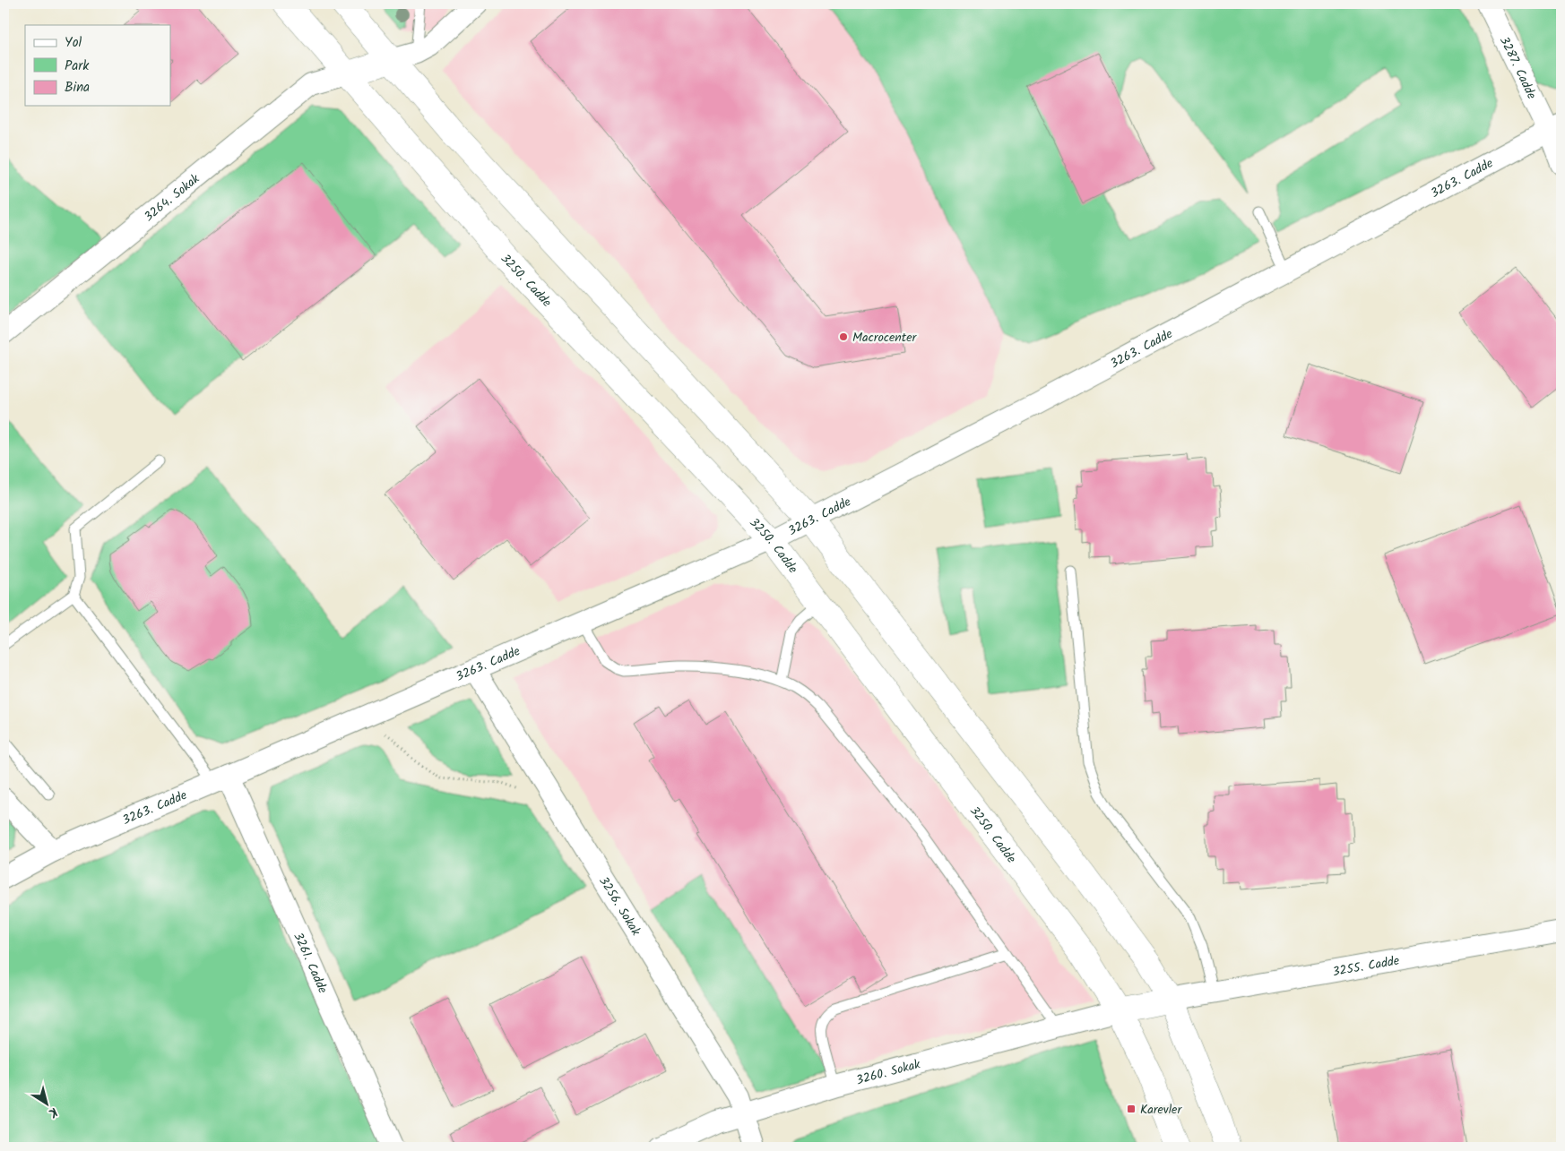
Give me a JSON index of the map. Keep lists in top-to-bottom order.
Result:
{
  "streets": {
    "street": [
      "3287. Cadde",
      "3263. Cadde",
      "3264. Sokak",
      "3250. Cadde",
      "3256. Sokak",
      "3261. Cadde",
      "3255. Cadde",
      "3260. Sokak"
    ]
  },
  "crossings": [
    ["3287. Cadde", "3263. Cadde"],
    ["3263. Cadde", "3250. Cadde"],
    ["3263. Cadde", "3256. Sokak"],
    ["3263. Cadde", "3261. Cadde"],
    ["3264. Sokak", "3250. Cadde"],
    ["3250. Cadde", "3260. Sokak"],
    ["3256. Sokak", "3260. Sokak"]
  ],
  "places": {
    "other": ["Macrocenter"],
    "transit": ["Karevler"]
  },
  "legend": ["Yol", "Park", "Bina"],
  "north": "bottom right"
}
